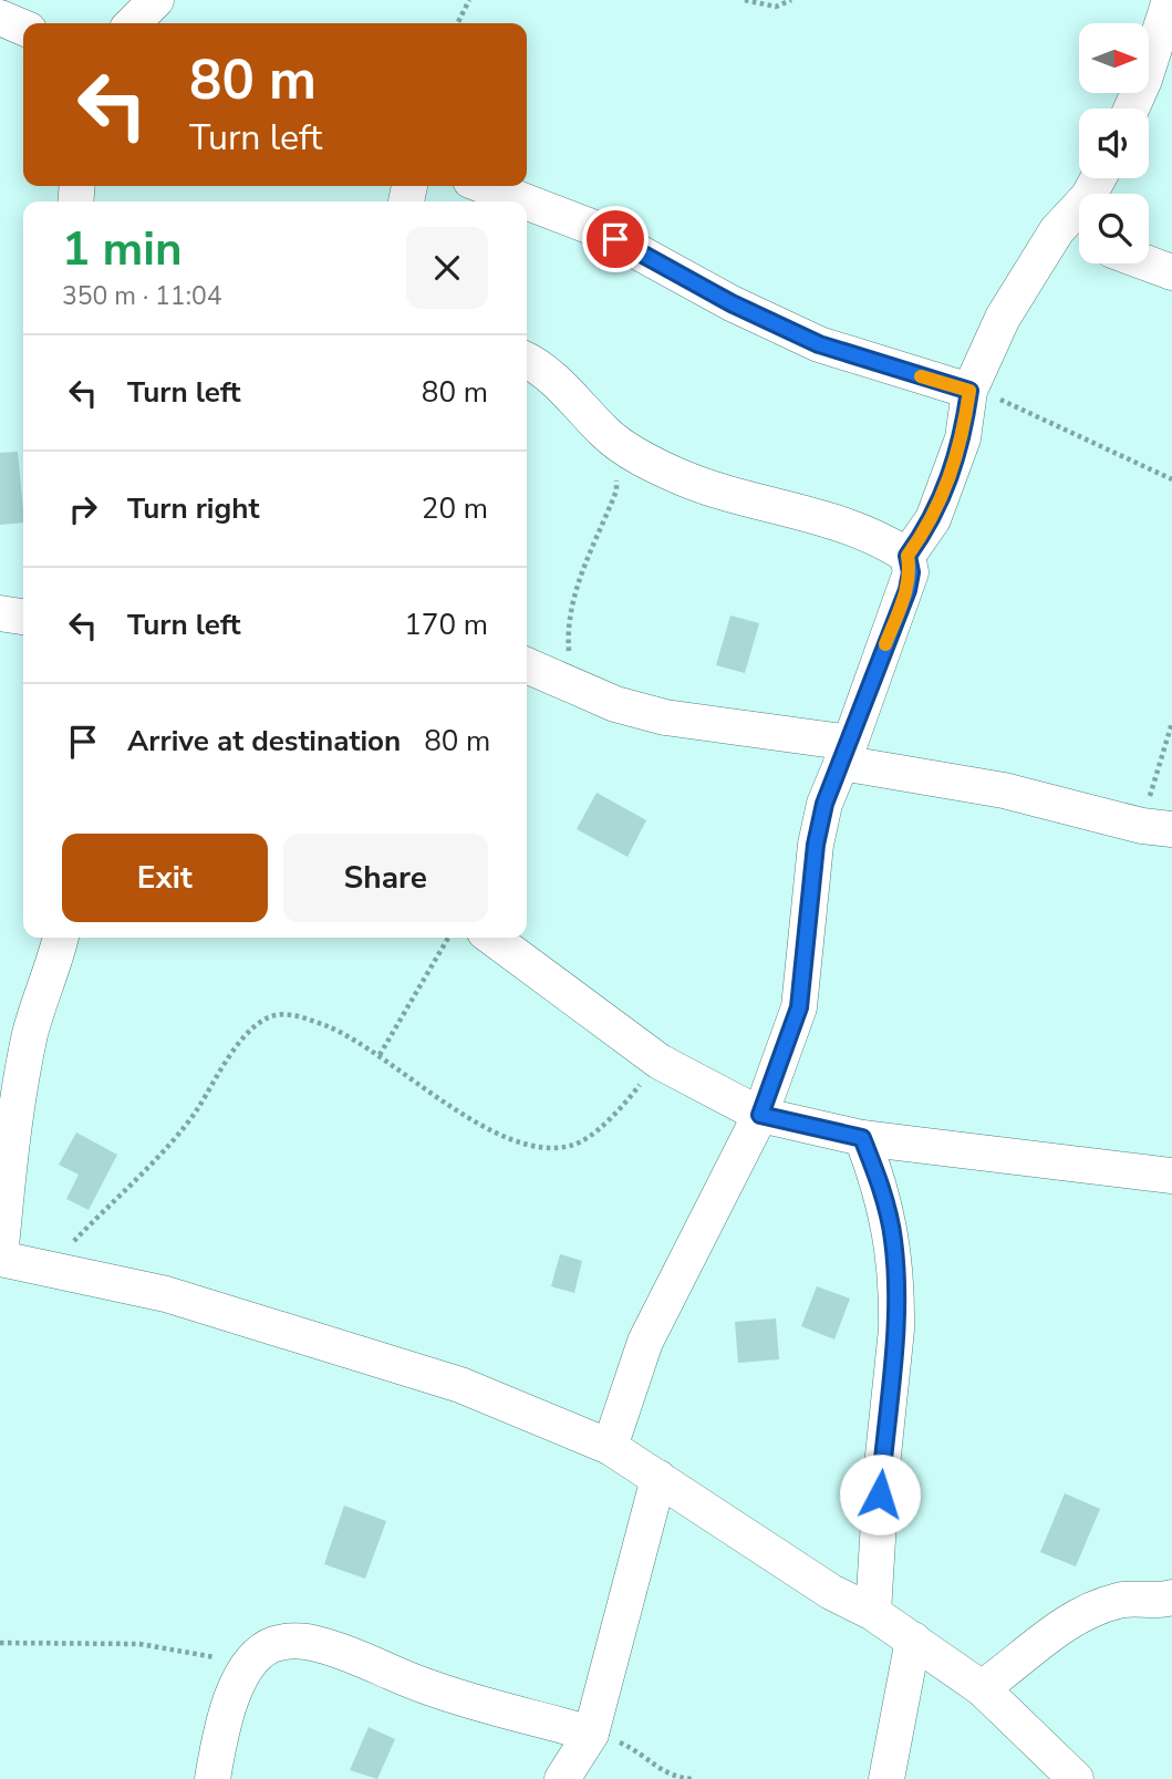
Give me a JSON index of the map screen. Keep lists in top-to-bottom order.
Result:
{
  "north": "right",
  "page": {
    "turn": ["80 m", "Turn left"],
    "heading": ["1 min", "350 m · 11:04"],
    "list": [
      {
        "name": "Turn left",
        "value": "80 m"
      },
      {
        "name": "Turn right",
        "value": "20 m"
      },
      {
        "name": "Turn left",
        "value": "170 m"
      },
      {
        "name": "Arrive at destination",
        "value": "80 m"
      }
    ],
    "buttons": ["Exit", "Share"]
  }
}
